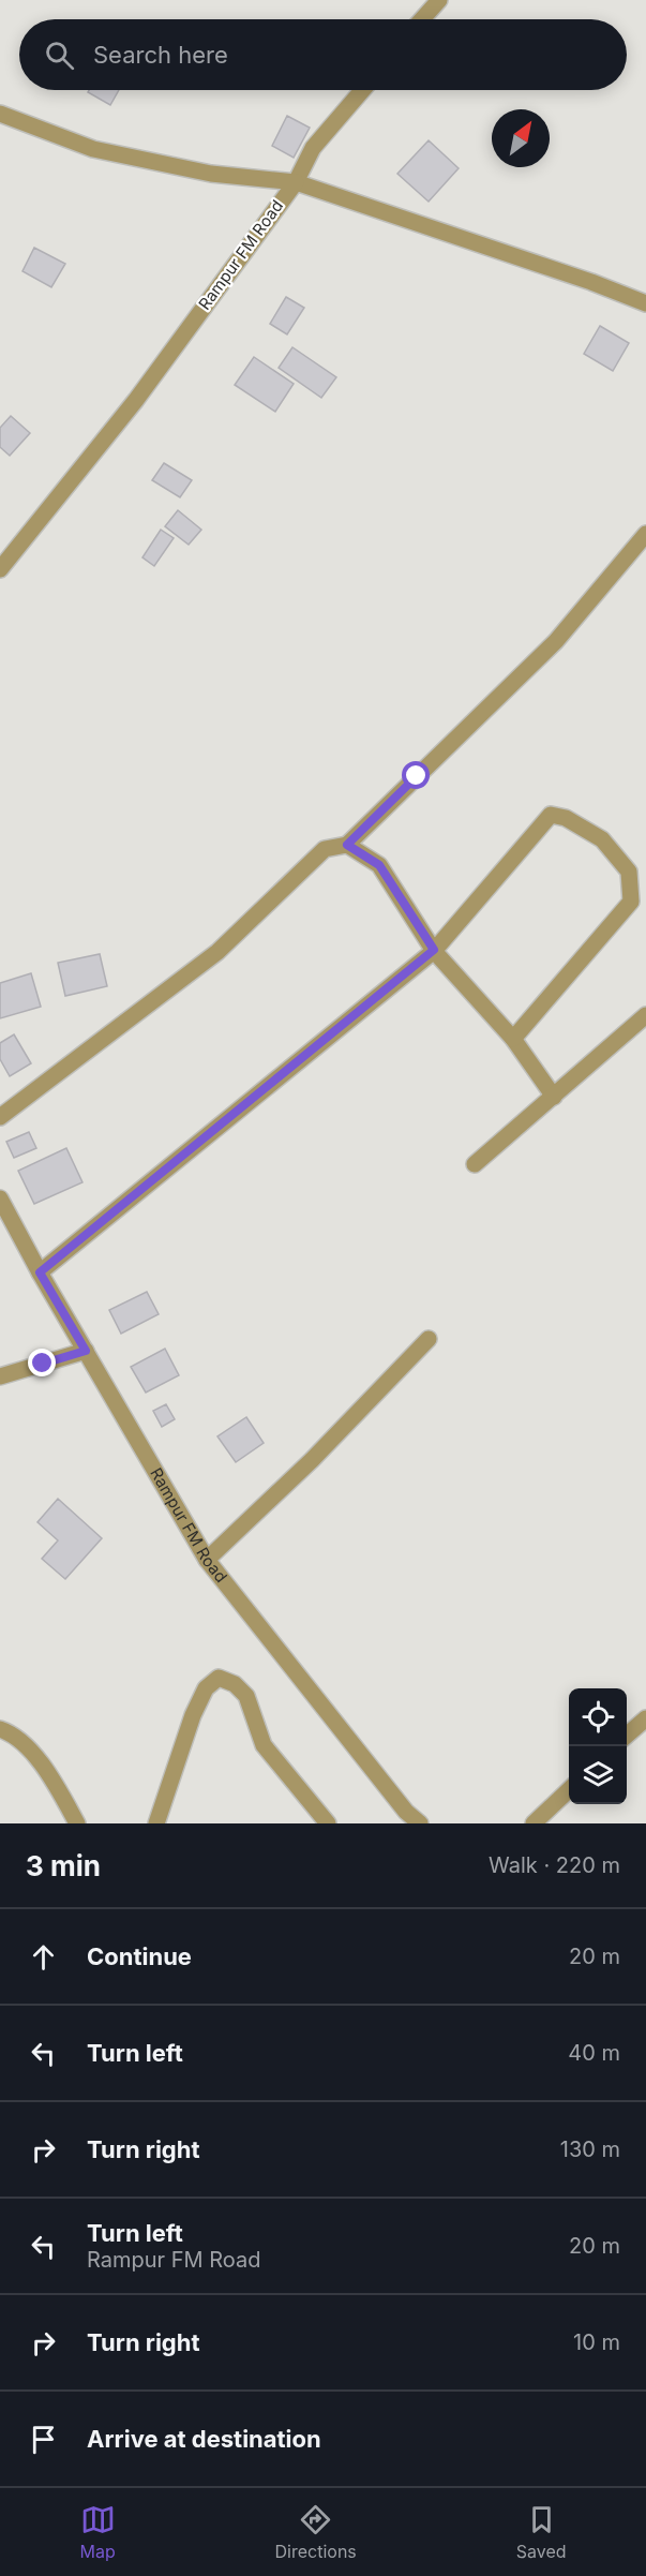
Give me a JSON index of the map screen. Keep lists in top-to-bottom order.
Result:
{
  "streets": {
    "street": ["Rampur FM Road"]
  },
  "north": "top right",
  "page": {
    "search": "Search here",
    "heading": ["3 min", "Walk · 220 m"],
    "list": [
      ["Continue", "20 m"],
      ["Turn left", "40 m"],
      ["Turn right", "130 m"],
      ["Turn left", "Rampur FM Road", "20 m"],
      ["Turn right", "10 m"],
      "Arrive at destination"
    ],
    "nav": ["Map", "Directions", "Saved"]
  }
}
